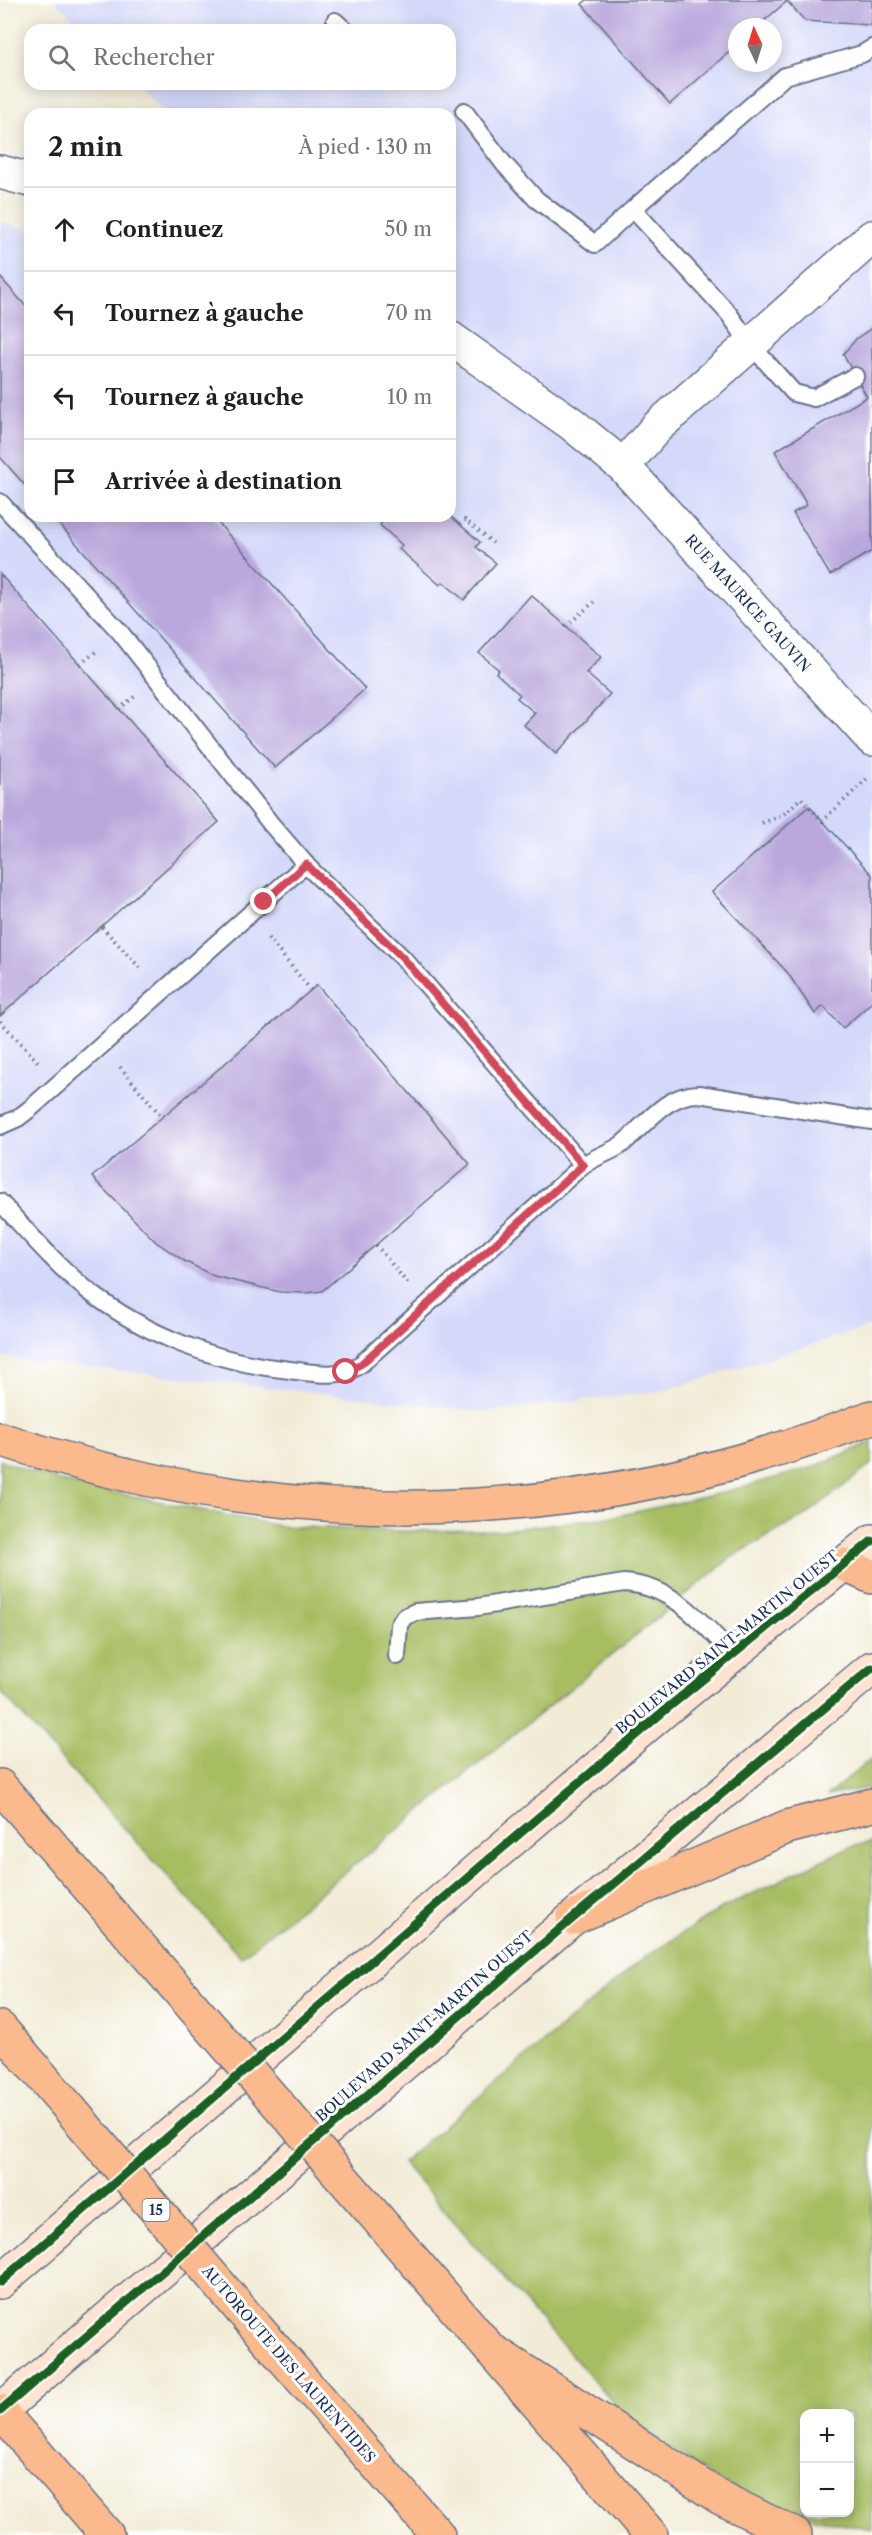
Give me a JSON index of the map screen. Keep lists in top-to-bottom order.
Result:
{
  "streets": {
    "main road": ["BOULEVARD SAINT-MARTIN OUEST", "15", "AUTOROUTE DES LAURENTIDES"],
    "street": ["RUE MAURICE GAUVIN"]
  },
  "north": "top",
  "page": {
    "search": "Rechercher",
    "heading": ["2 min", "À pied · 130 m"],
    "list": [
      ["Continuez", "50 m"],
      ["Tournez à gauche", "70 m"],
      ["Tournez à gauche", "10 m"],
      "Arrivée à destination"
    ],
    "map_buttons": ["+", "−"]
  }
}
